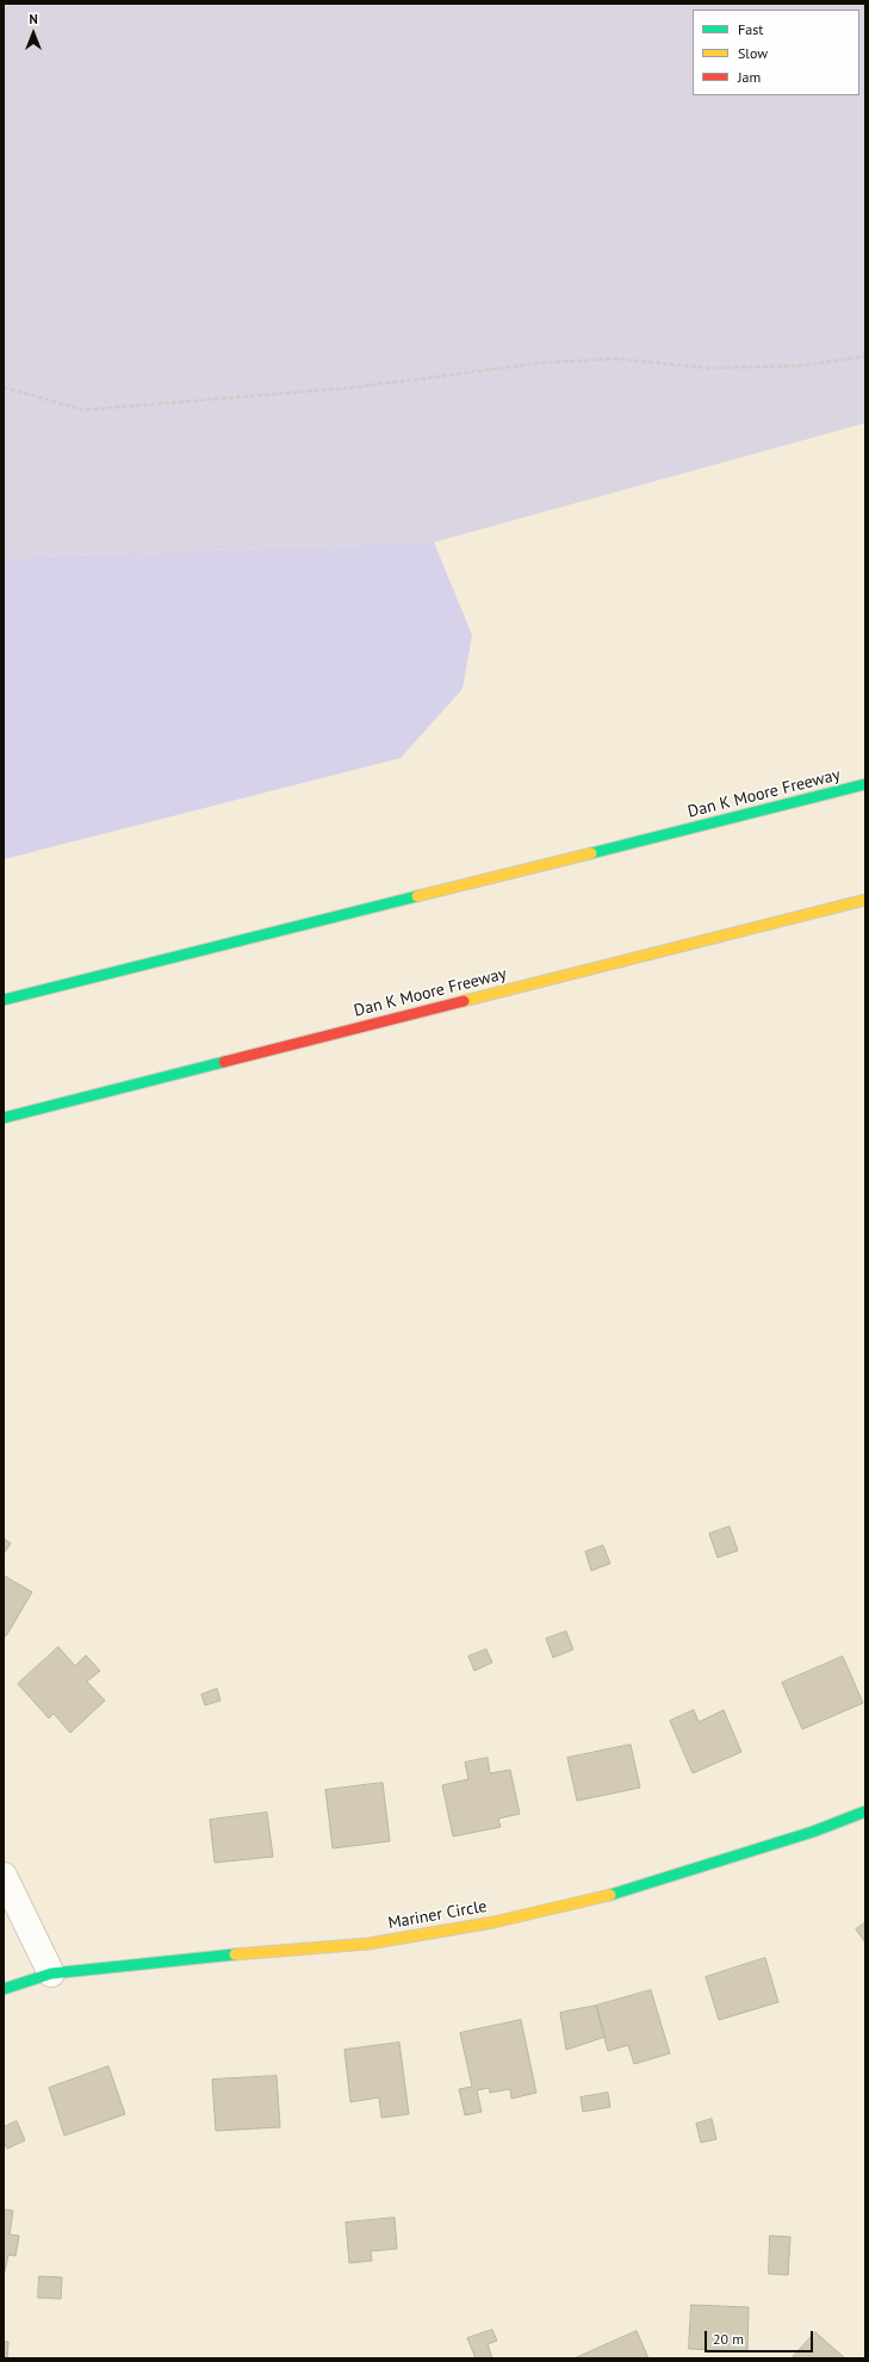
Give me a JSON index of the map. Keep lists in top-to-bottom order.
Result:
{
  "streets": {
    "main road": ["Dan K Moore Freeway", "Mariner Circle"]
  },
  "legend": ["Fast", "Slow", "Jam"],
  "scale_bar": "20 m",
  "north": "top"
}
